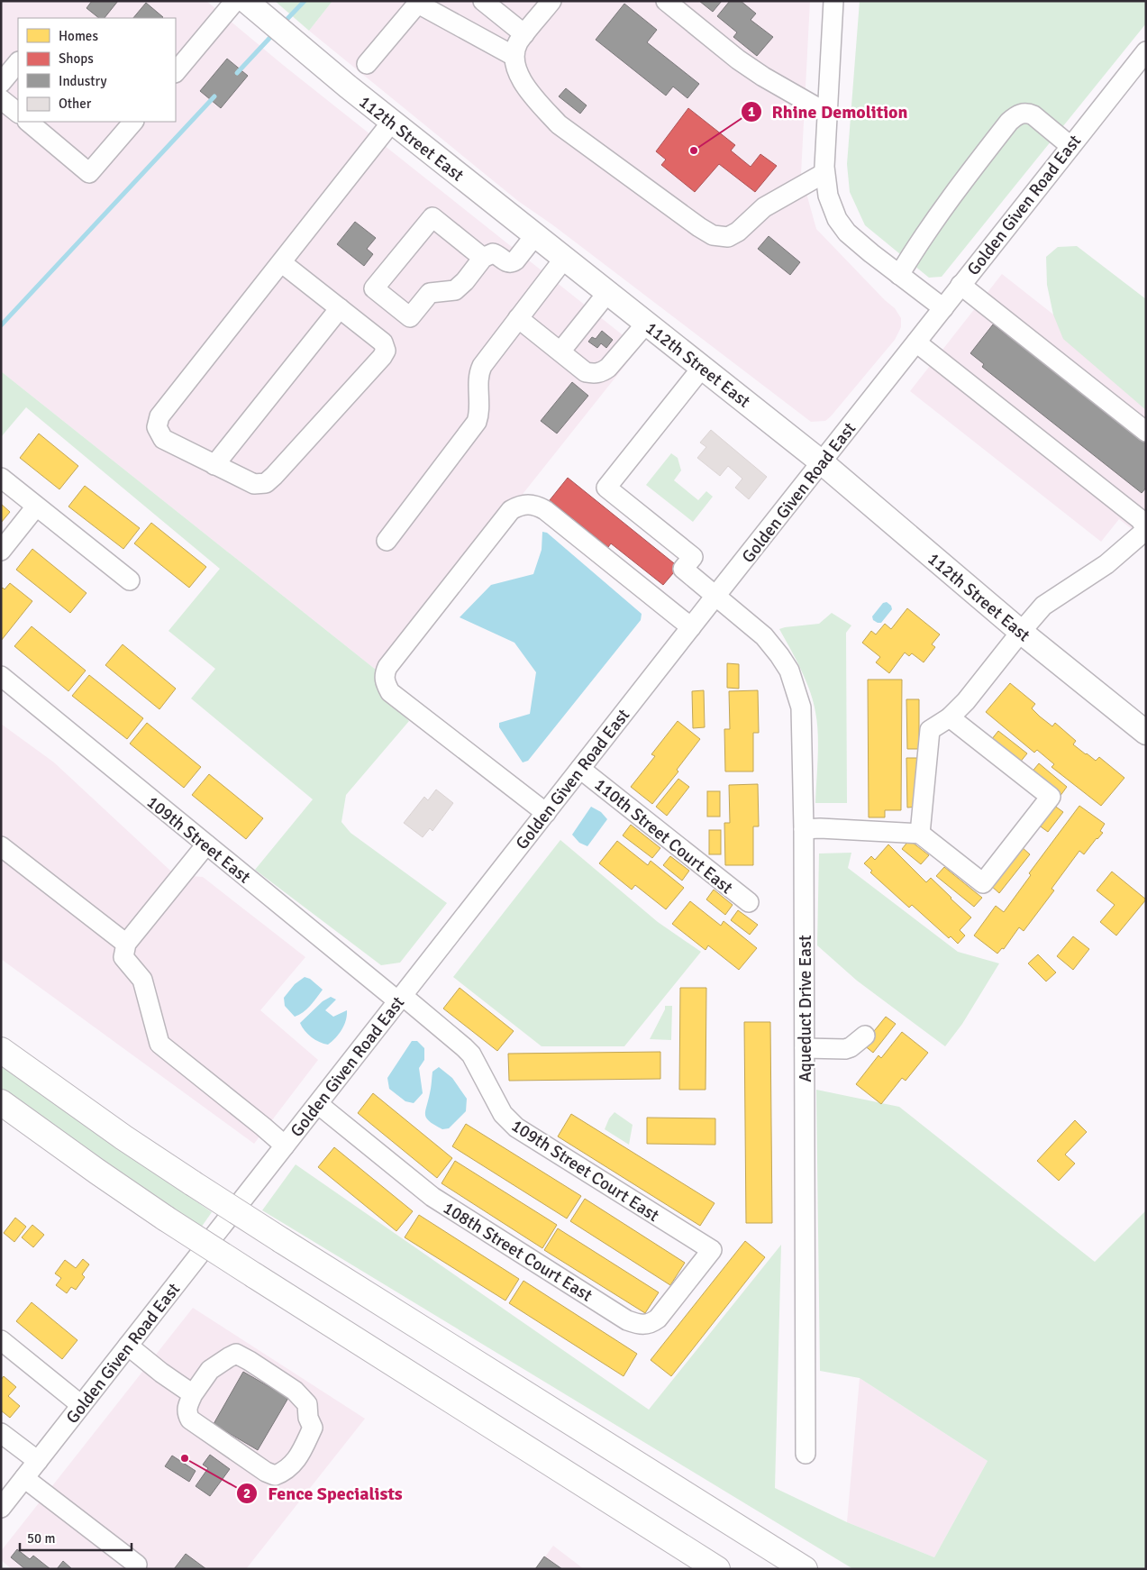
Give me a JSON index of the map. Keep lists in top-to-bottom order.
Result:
{
  "streets": {
    "main road": ["112th Street East"],
    "street": [
      "Golden Given Road East",
      "110th Street Court East",
      "109th Street East",
      "Aqueduct Drive East",
      "109th Street Court East",
      "108th Street Court East"
    ]
  },
  "crossings": [
    ["112th Street East", "Golden Given Road East"],
    ["112th Street East", "Aqueduct Drive East"],
    ["Golden Given Road East", "110th Street Court East"],
    ["Golden Given Road East", "109th Street East"],
    ["Golden Given Road East", "Aqueduct Drive East"],
    ["Golden Given Road East", "109th Street Court East"],
    ["Golden Given Road East", "108th Street Court East"],
    ["109th Street East", "109th Street Court East"],
    ["109th Street Court East", "108th Street Court East"]
  ],
  "places": ["Rhine Demolition", "Fence Specialists"],
  "legend": [
    "Homes",
    "Shops",
    "Industry",
    "Other"
  ],
  "scale_bar": "50 m"
}
